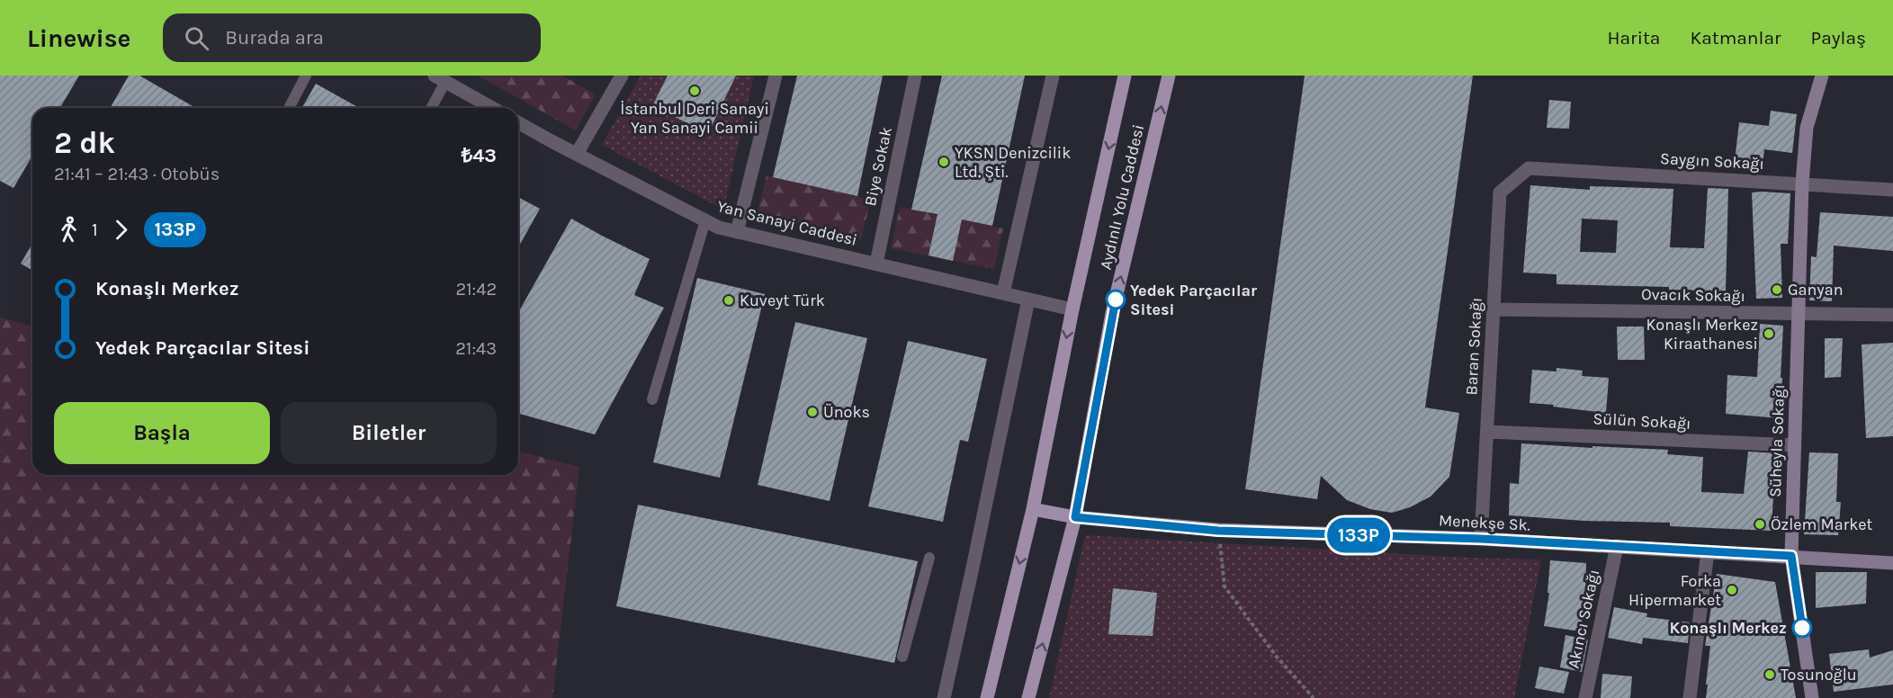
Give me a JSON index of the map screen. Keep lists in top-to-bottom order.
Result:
{
  "streets": {
    "main road": ["Aydınlı Yolu Caddesi"],
    "street": [
      "Saygın Sokağı",
      "Biye Sokak",
      "Yan Sanayi Caddesi",
      "Ovacık Sokağı",
      "Baran Sokağı",
      "Sülün Sokağı",
      "Süheyla Sokağı",
      "Menekşe Sk.",
      "Akıncı Sokağı"
    ]
  },
  "crossings": [
    ["Saygın Sokağı", "Baran Sokağı"],
    ["Saygın Sokağı", "Süheyla Sokağı"],
    ["Biye Sokak", "Yan Sanayi Caddesi"],
    ["Aydınlı Yolu Caddesi", "Yan Sanayi Caddesi"],
    ["Aydınlı Yolu Caddesi", "Menekşe Sk."],
    ["Ovacık Sokağı", "Baran Sokağı"],
    ["Ovacık Sokağı", "Süheyla Sokağı"],
    ["Baran Sokağı", "Sülün Sokağı"],
    ["Baran Sokağı", "Menekşe Sk."],
    ["Sülün Sokağı", "Süheyla Sokağı"],
    ["Süheyla Sokağı", "Menekşe Sk."],
    ["Menekşe Sk.", "Akıncı Sokağı"]
  ],
  "places": [
    "İstanbul Deri Sanayi Yan Sanayi Camii",
    "YKSN Denizcilik Ltd. Şti.",
    "Ganyan",
    "Yedek Parçacılar Sitesi",
    "Kuveyt Türk",
    "Konaşlı Merkez Kiraathanesi",
    "Ünoks",
    "Özlem Market",
    "Forka Hipermarket",
    "Konaşlı Merkez",
    "Tosunoğlu"
  ],
  "lines": ["bus line 133P"],
  "page": {
    "header": "Linewise",
    "search": "Burada ara",
    "nav": ["Harita", "Katmanlar", "Paylaş"],
    "on_map": "133P",
    "heading": ["2 dk", "21:41 – 21:43 · Otobüs", "₺43"],
    "legs": ["1", "133P"],
    "list": [
      {
        "name": "Konaşlı Merkez",
        "value": "21:42"
      },
      {
        "name": "Yedek Parçacılar Sitesi",
        "value": "21:43"
      }
    ],
    "buttons": ["Başla", "Biletler"]
  }
}
